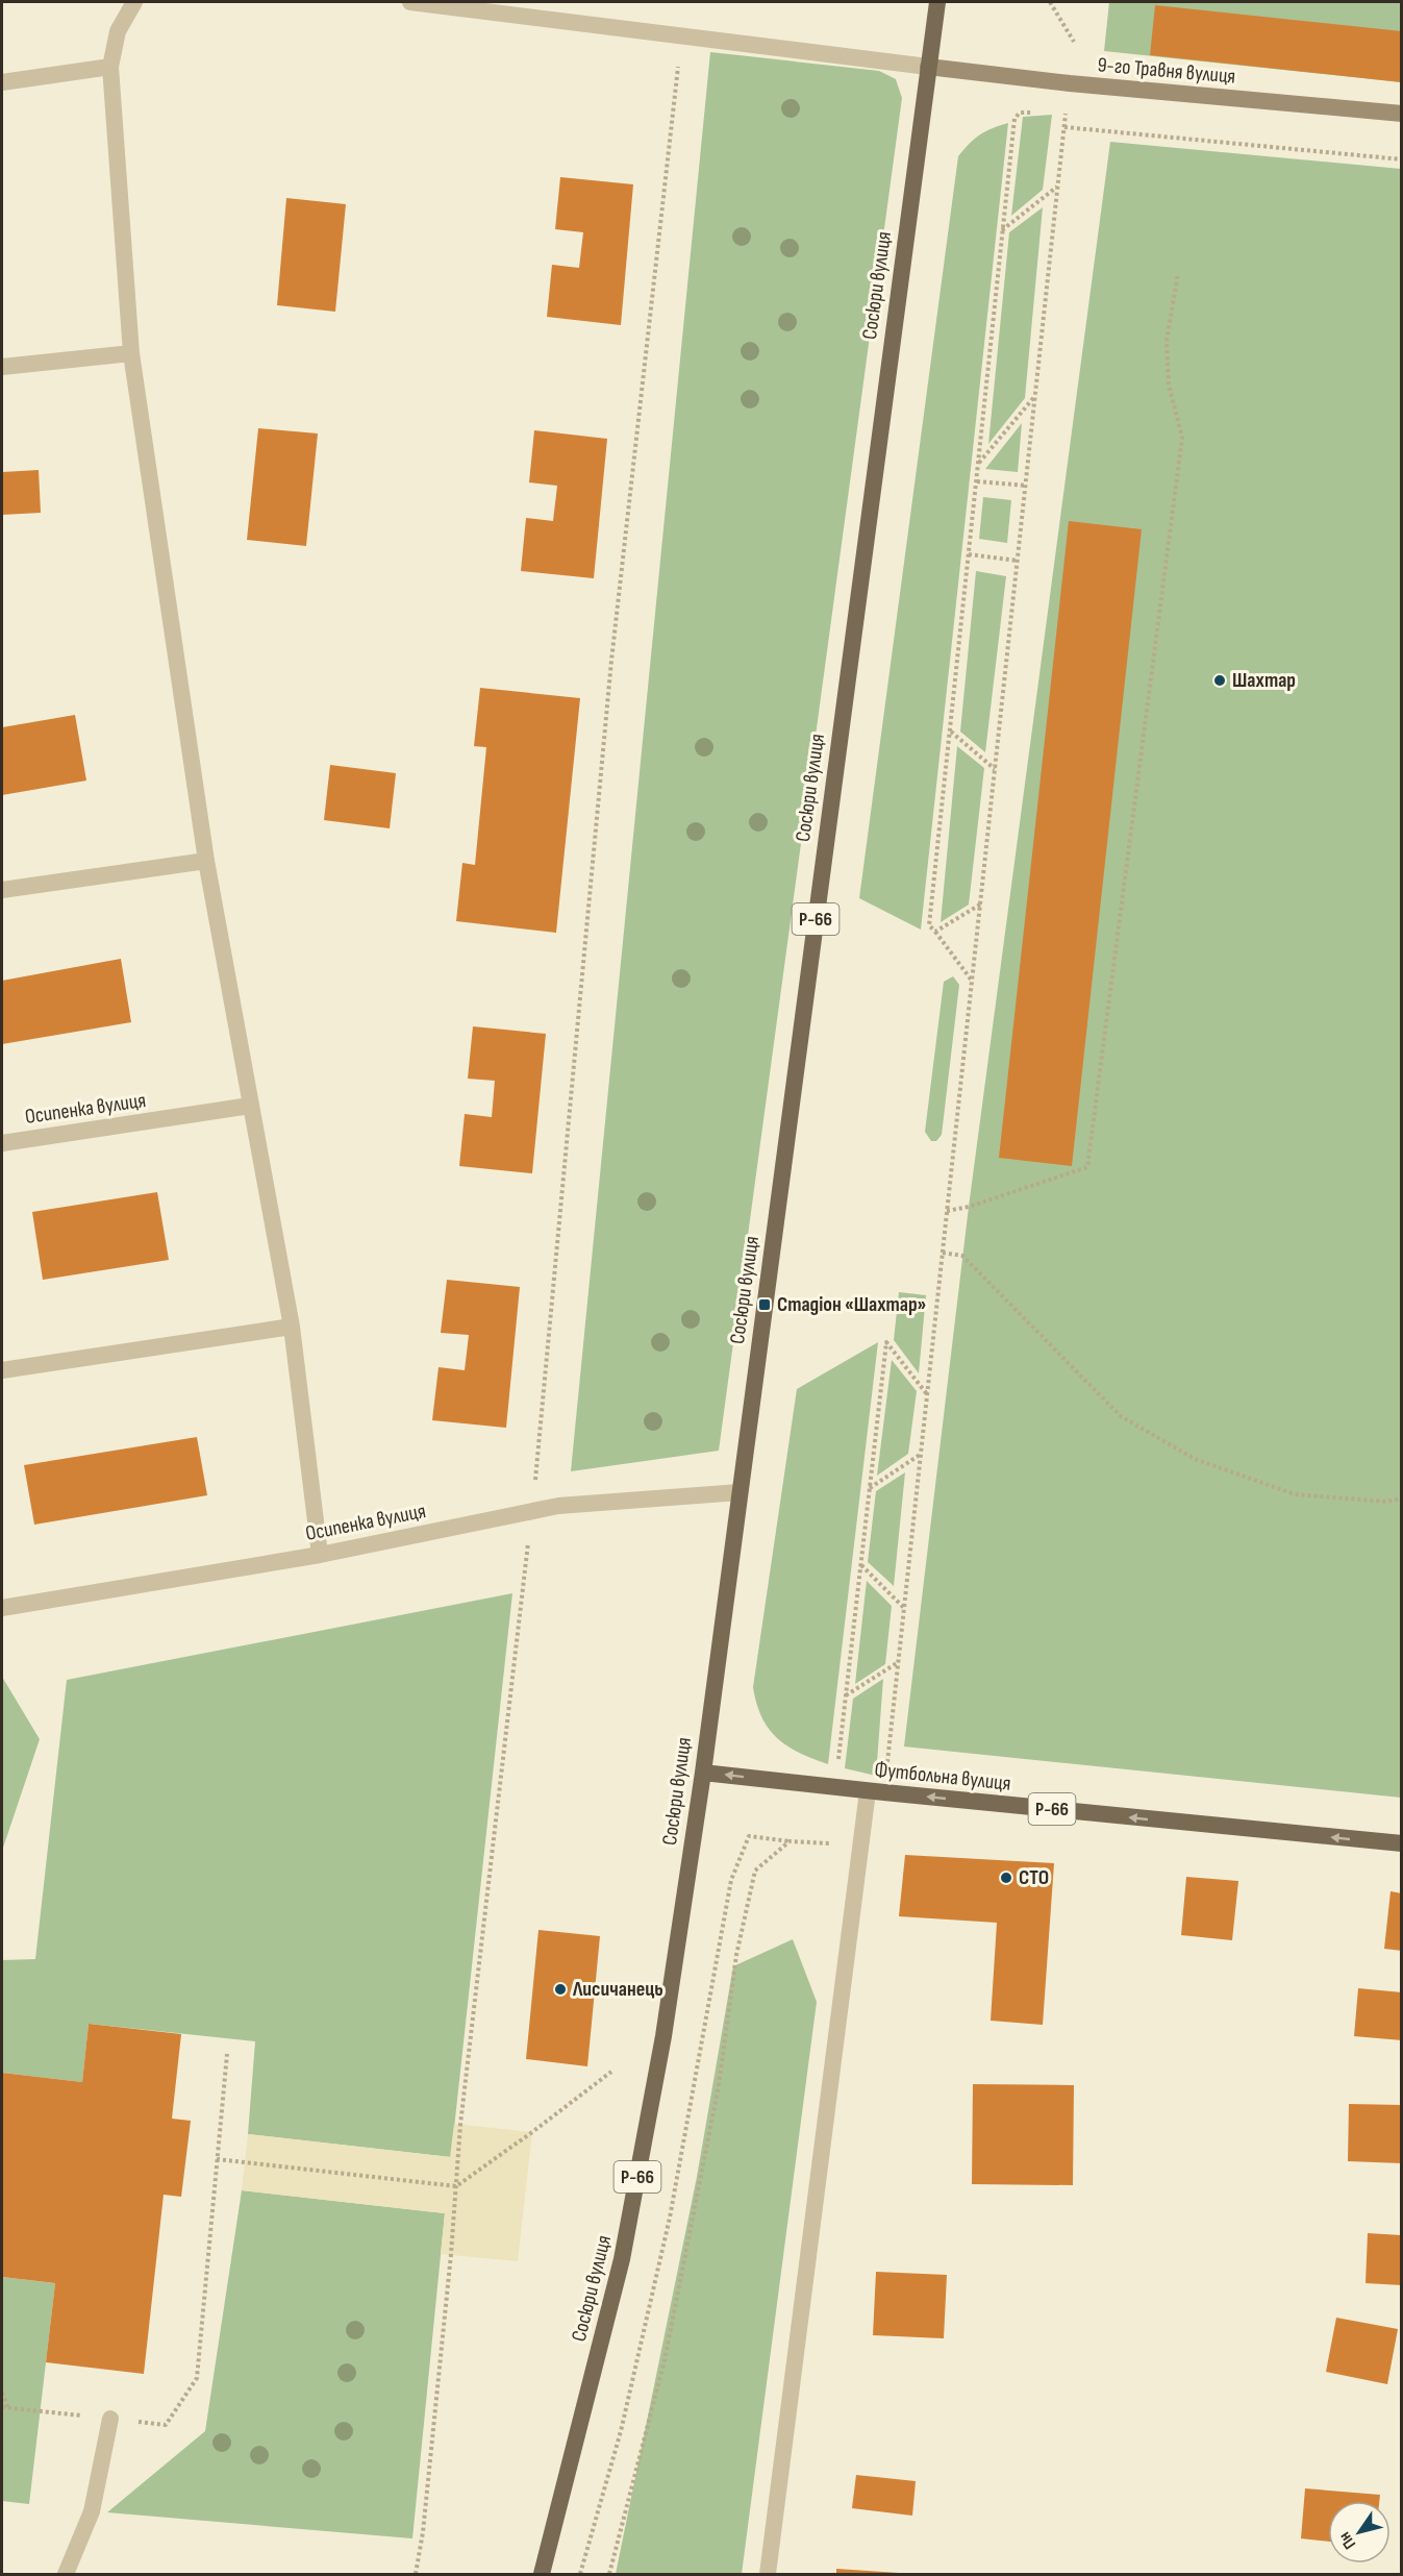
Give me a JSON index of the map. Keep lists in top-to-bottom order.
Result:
{
  "streets": {
    "main road": [
      "9-го Травня вулиця",
      "Сосюри вулиця",
      "Р-66",
      "Футбольна вулиця"
    ],
    "street": ["Осипенка вулиця"]
  },
  "crossings": [
    ["9-го Травня вулиця", "Сосюри вулиця"],
    ["Сосюри вулиця", "Осипенка вулиця"],
    ["Сосюри вулиця", "Футбольна вулиця"]
  ],
  "one_way": ["Футбольна вулиця"],
  "places": {
    "other": ["Шахтар", "СТО", "Лисичанець"],
    "transit": ["Стадіон «Шахтар»"]
  },
  "north": "bottom left"
}
